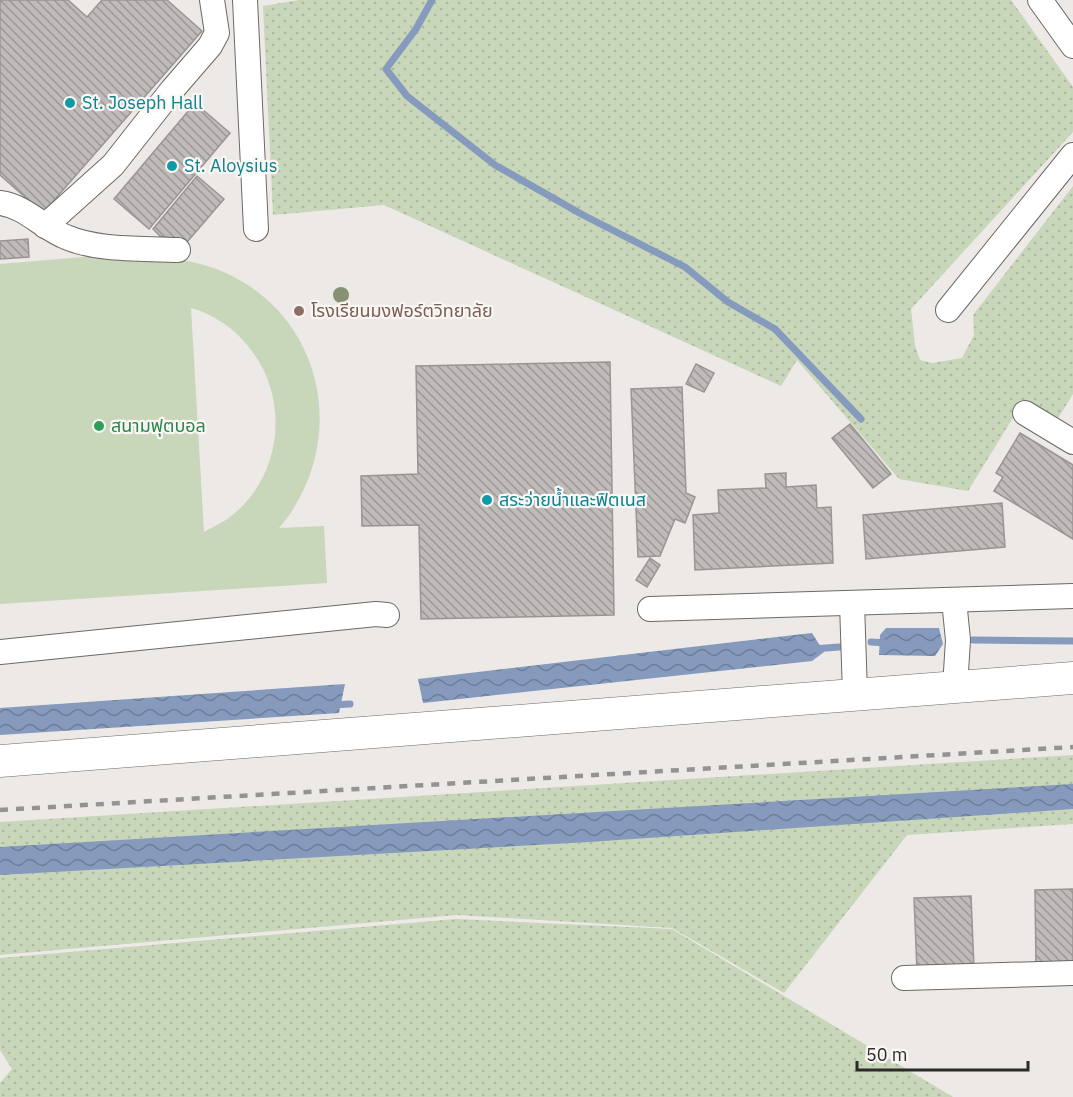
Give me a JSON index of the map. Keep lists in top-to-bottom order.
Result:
{
  "places": [
    "St. Joseph Hall",
    "St. Aloysius",
    "โรงเรียนมงฟอร์ตวิทยาลัย",
    "สนามฟุตบอล",
    "สระว่ายน้ำและฟิตเนส"
  ],
  "scale_bar": "50 m"
}
